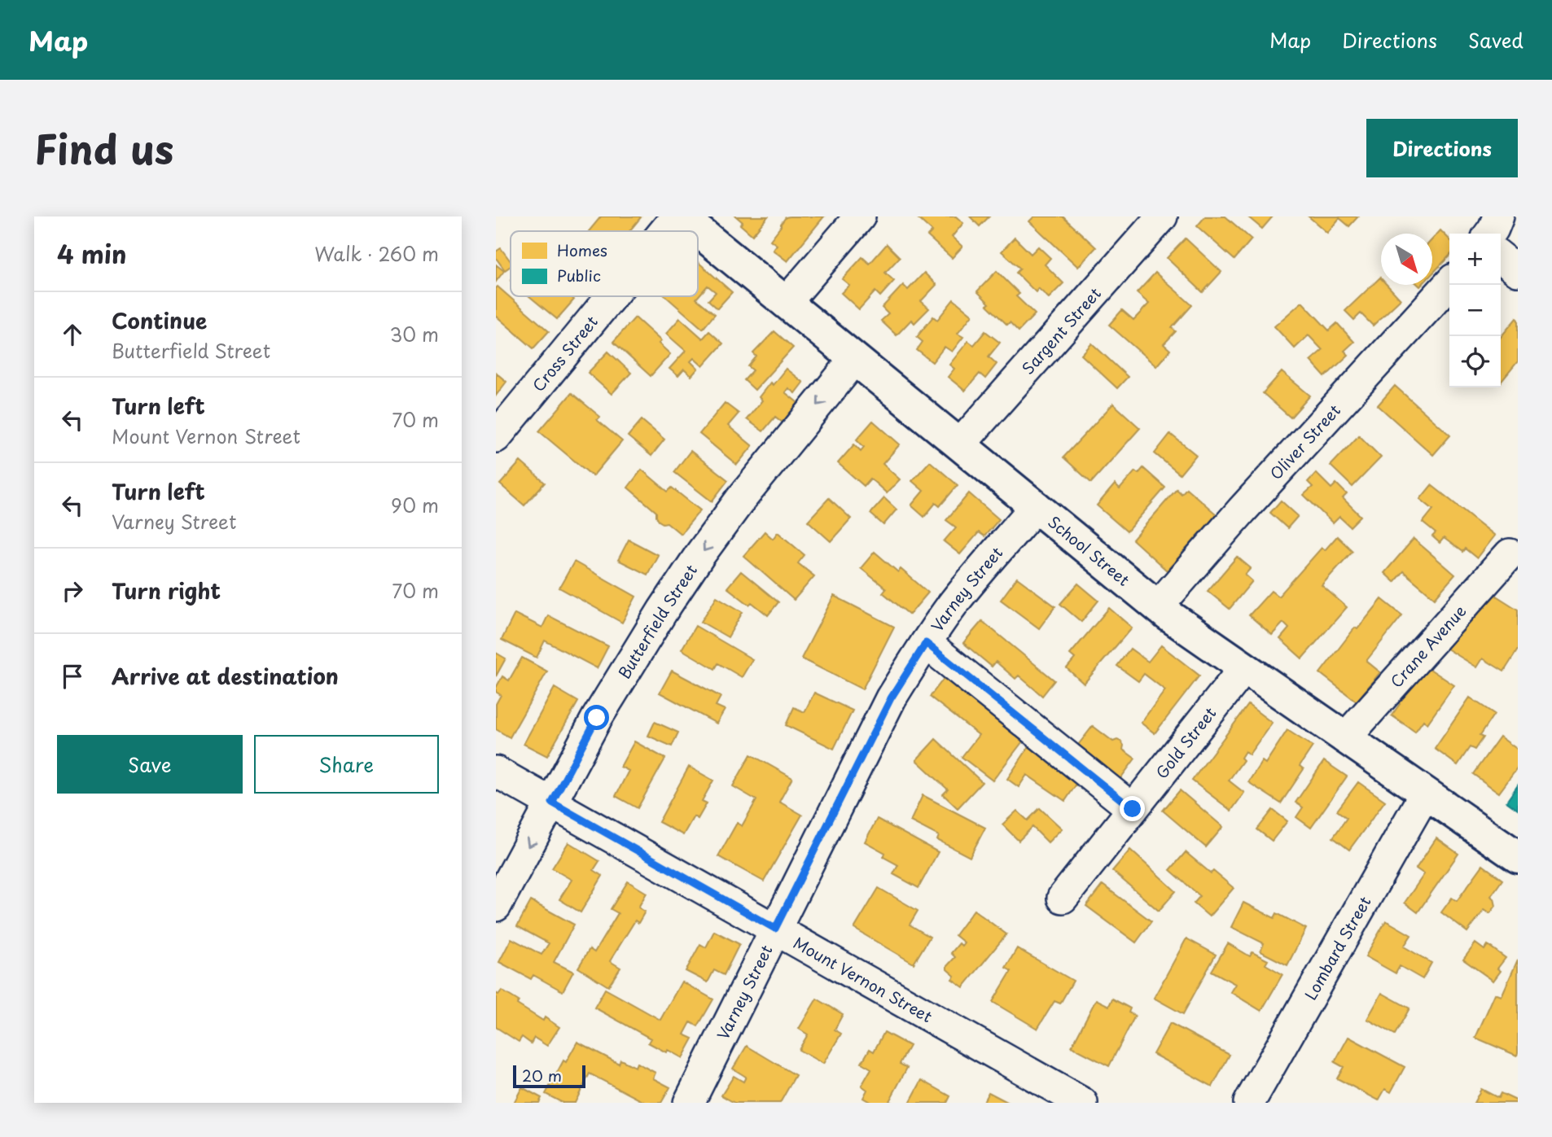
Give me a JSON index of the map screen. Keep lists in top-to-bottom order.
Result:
{
  "streets": {
    "main road": ["School Street"],
    "street": [
      "Sargent Street",
      "Cross Street",
      "Oliver Street",
      "Varney Street",
      "Butterfield Street",
      "Crane Avenue",
      "Gold Street",
      "Lombard Street",
      "Mount Vernon Street"
    ]
  },
  "crossings": [
    ["Sargent Street", "School Street"],
    ["Cross Street", "School Street"],
    ["Oliver Street", "School Street"],
    ["School Street", "Varney Street"],
    ["School Street", "Butterfield Street"],
    ["School Street", "Crane Avenue"],
    ["School Street", "Gold Street"],
    ["School Street", "Lombard Street"],
    ["Varney Street", "Mount Vernon Street"],
    ["Butterfield Street", "Mount Vernon Street"]
  ],
  "one_way": ["Butterfield Street"],
  "legend": ["Homes", "Public"],
  "scale_bar": "20 m",
  "north": "bottom right",
  "page": {
    "header": "Map",
    "nav": ["Map", "Directions", "Saved"],
    "title": "Find us",
    "buttons": [
      "Directions",
      ["Save", "Share"]
    ],
    "heading": ["4 min", "Walk · 260 m"],
    "map_buttons": ["+", "−"],
    "list": [
      ["Continue", "Butterfield Street", "30 m"],
      ["Turn left", "Mount Vernon Street", "70 m"],
      ["Turn left", "Varney Street", "90 m"],
      ["Turn right", "70 m"],
      "Arrive at destination"
    ],
    "scale": "20 m"
  }
}
